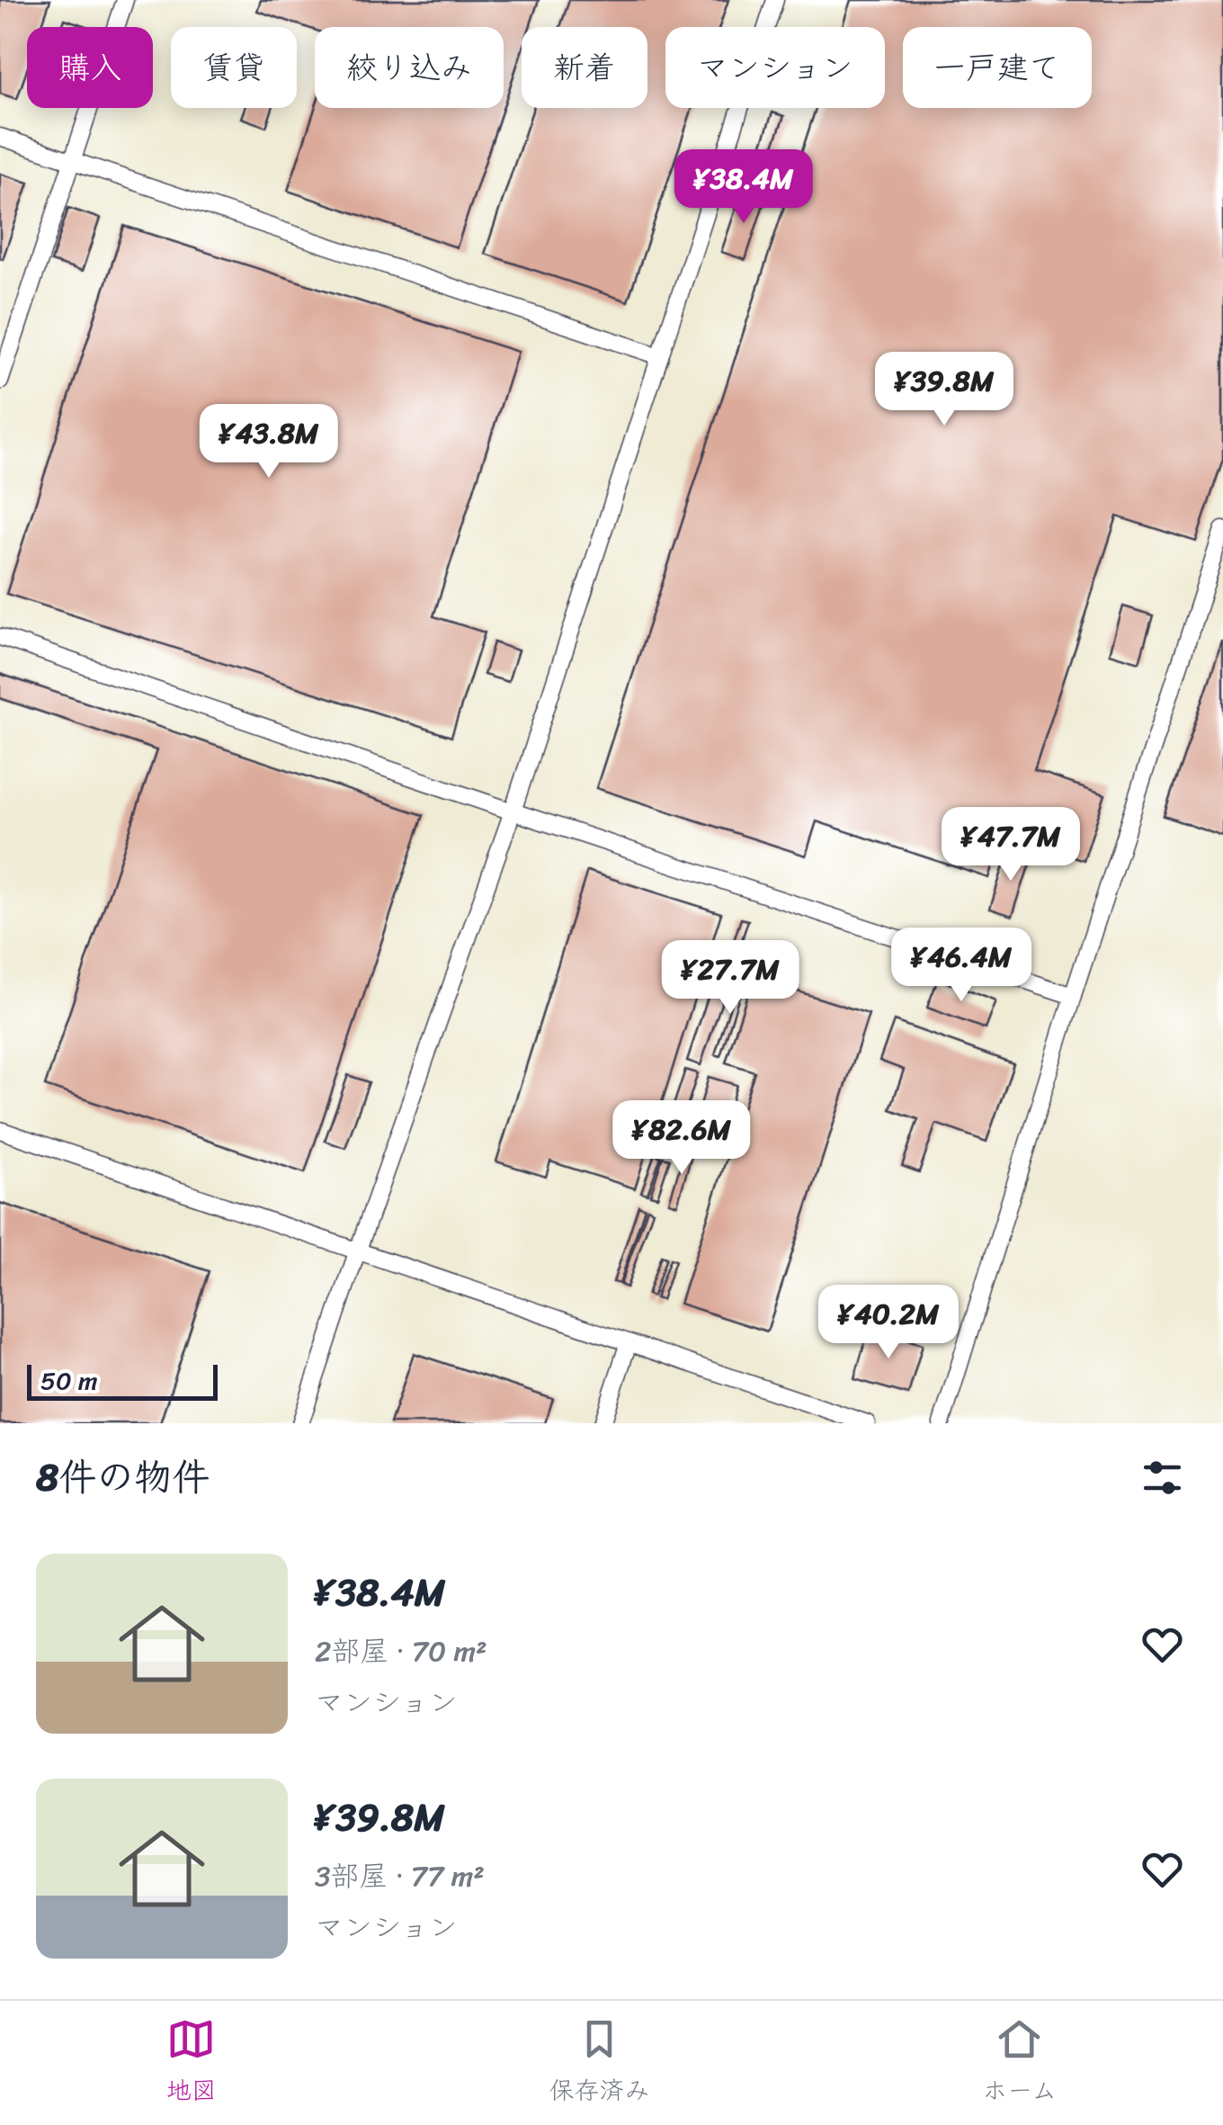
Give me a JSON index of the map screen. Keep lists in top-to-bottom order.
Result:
{
  "scale_bar": "50 m",
  "page": {
    "chip": [
      "購入",
      "賃貸",
      "絞り込み",
      "新着",
      "マンション",
      "一戸建て"
    ],
    "price": [
      "¥38.4M",
      "¥39.8M",
      "¥43.8M",
      "¥47.7M",
      "¥46.4M",
      "¥27.7M",
      "¥82.6M",
      "¥40.2M"
    ],
    "scale": "50 m",
    "heading": "8件の物件",
    "list": [
      {
        "name": "¥38.4M",
        "note": "2部屋 · 70 m² · マンション"
      },
      {
        "name": "¥39.8M",
        "note": "3部屋 · 77 m² · マンション"
      }
    ],
    "tabs": ["地図", "保存済み", "ホーム"]
  }
}
